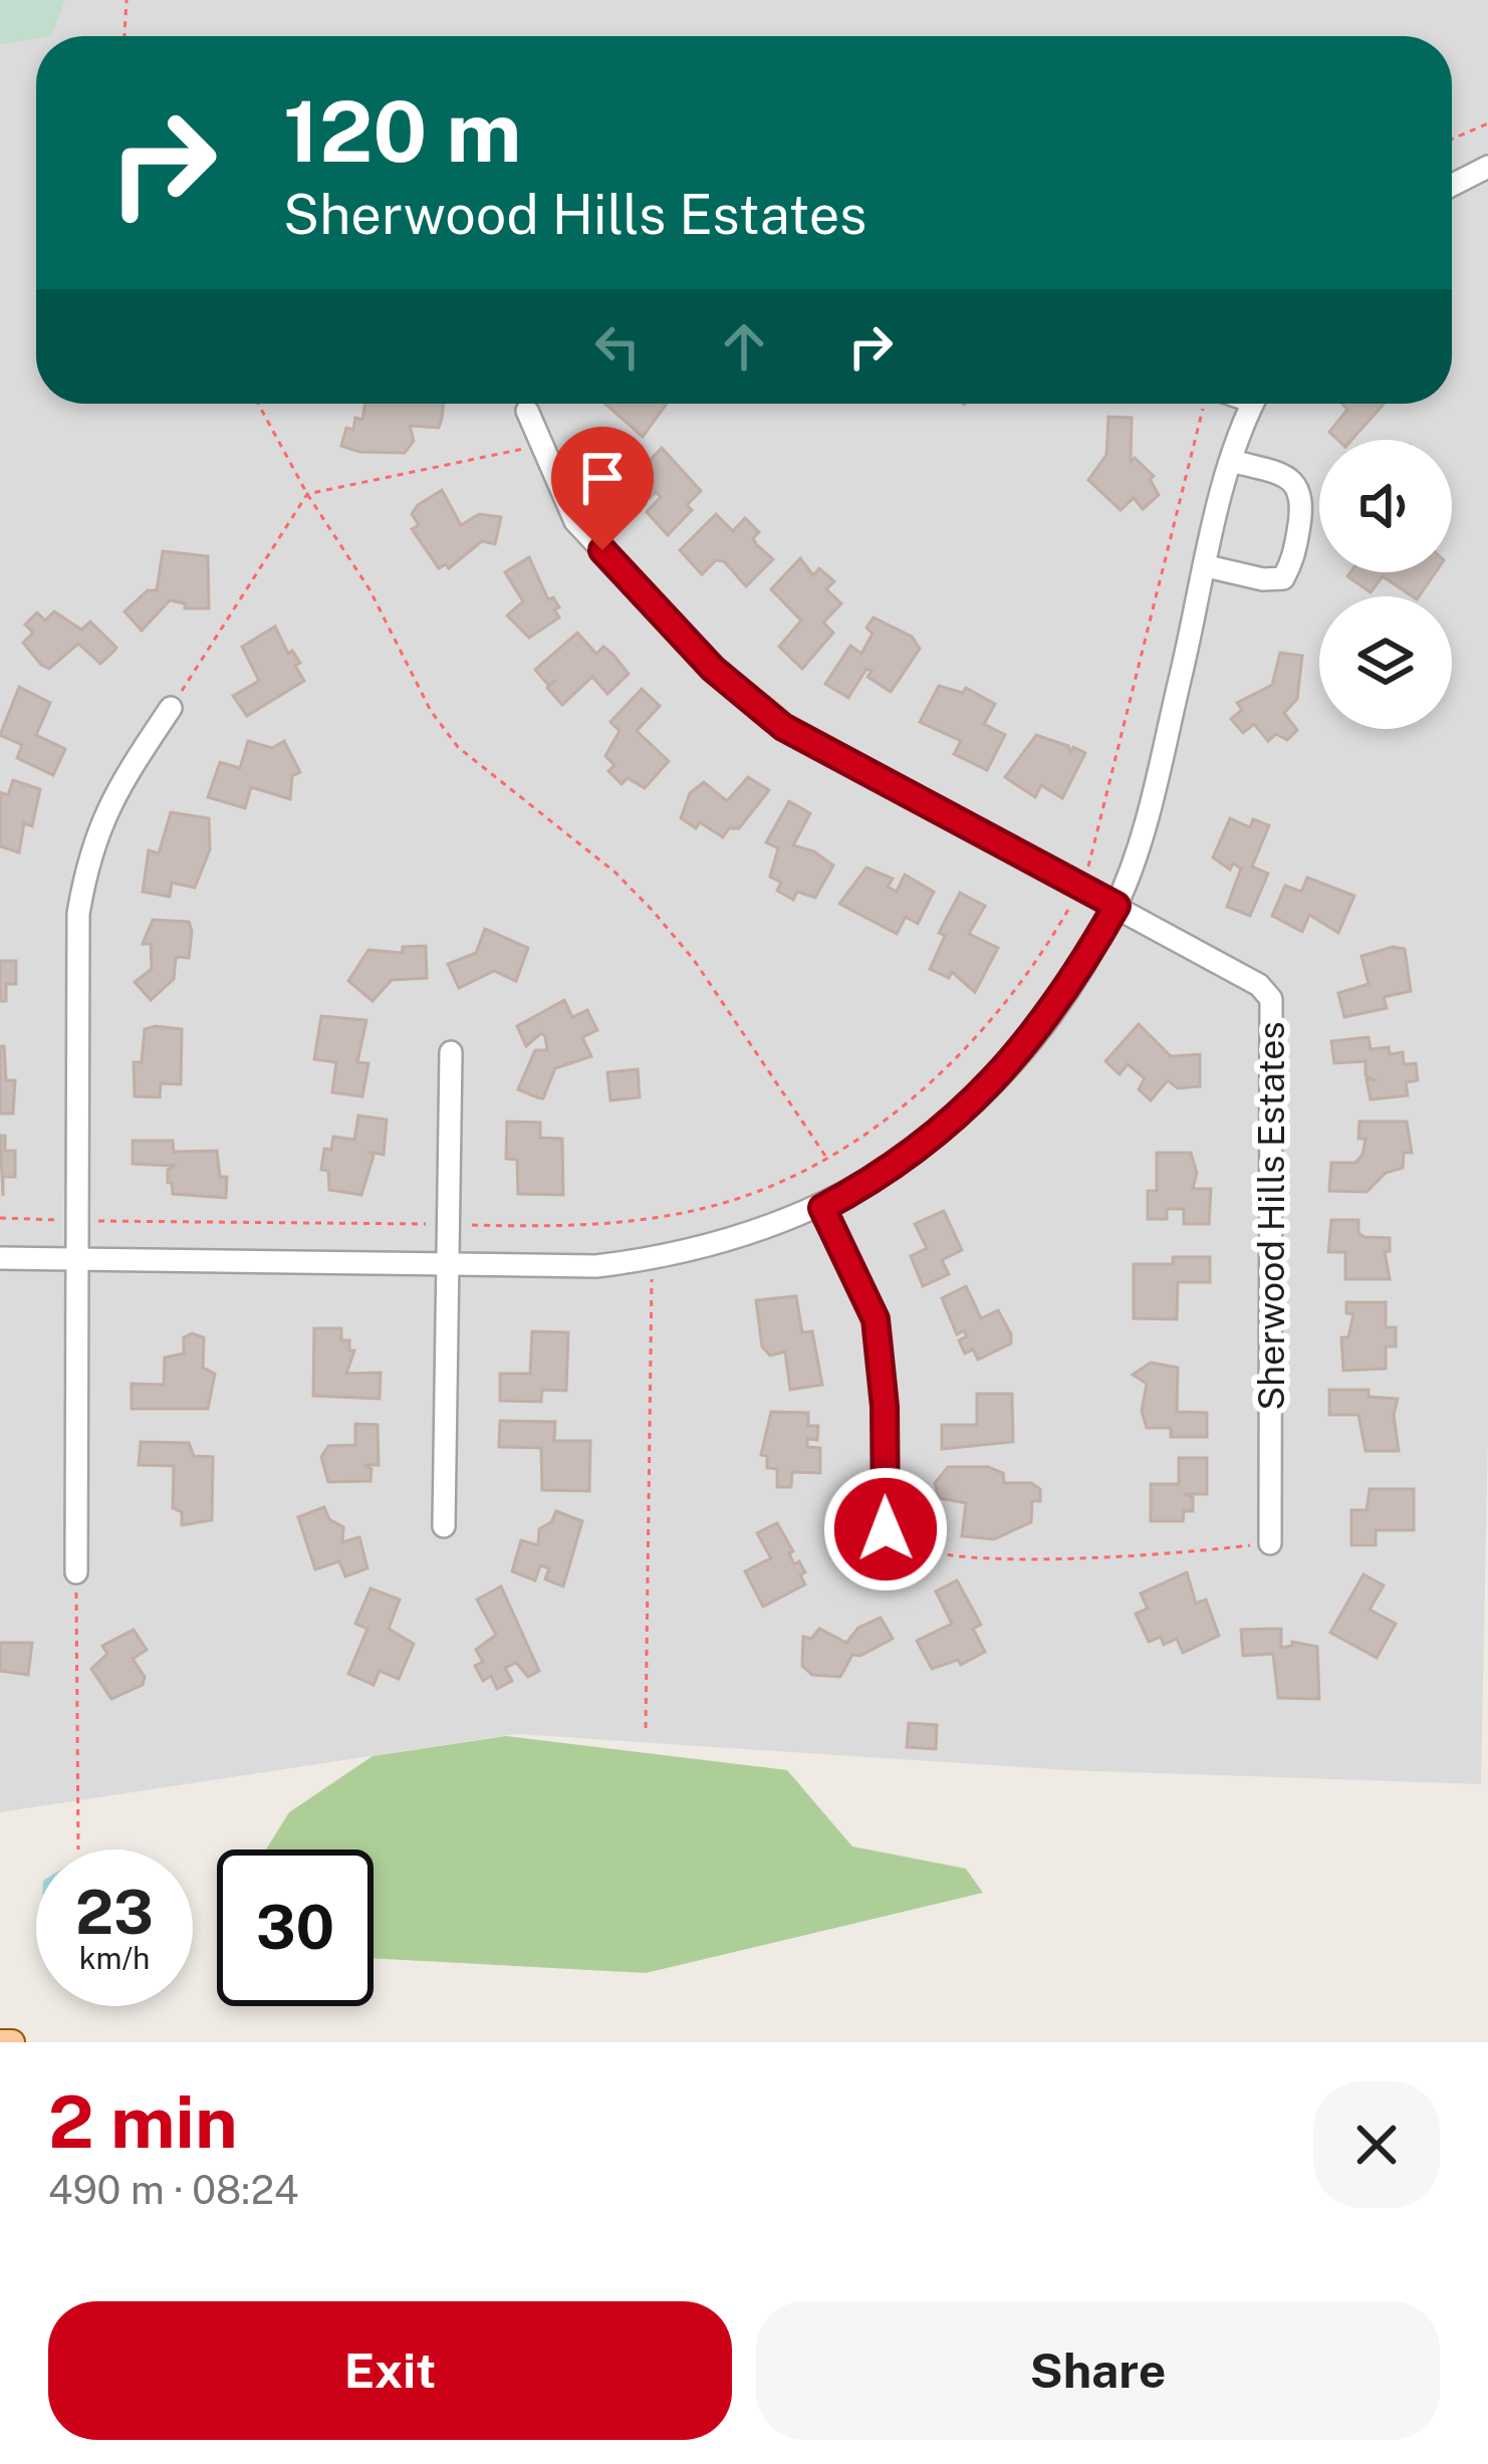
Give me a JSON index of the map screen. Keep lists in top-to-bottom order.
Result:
{
  "streets": {
    "street": ["Sherwood Hills Estates"]
  },
  "page": {
    "turn": ["120 m", "Sherwood Hills Estates"],
    "speed": "23 km/h",
    "limit": "30",
    "heading": ["2 min", "490 m · 08:24"],
    "buttons": ["Exit", "Share"]
  }
}
